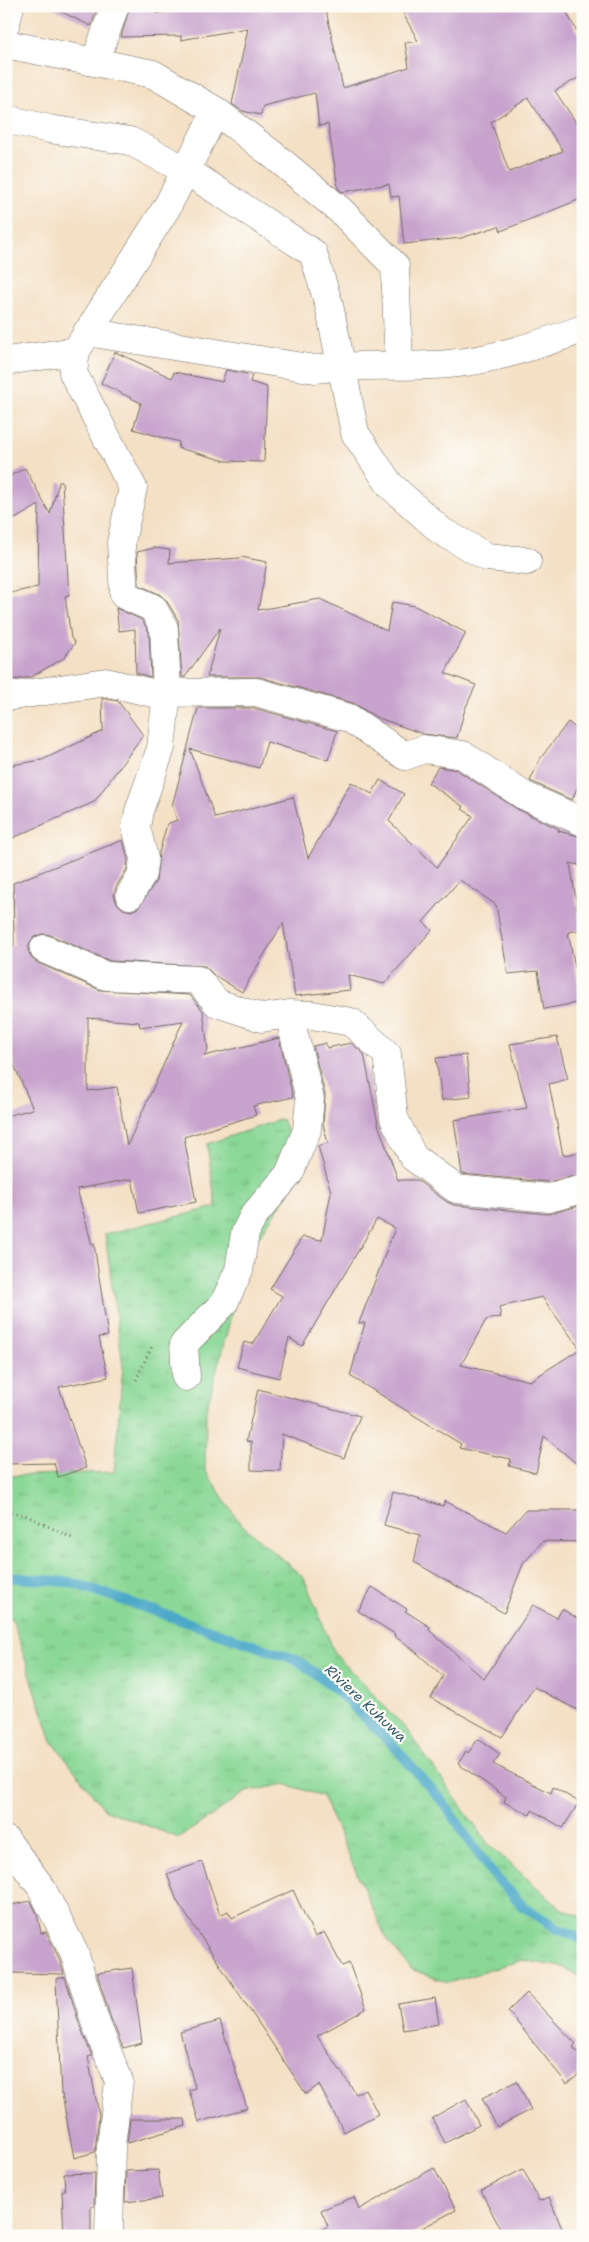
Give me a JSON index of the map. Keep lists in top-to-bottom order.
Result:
{
  "water": ["Riviere Kuhuwa"]
}
